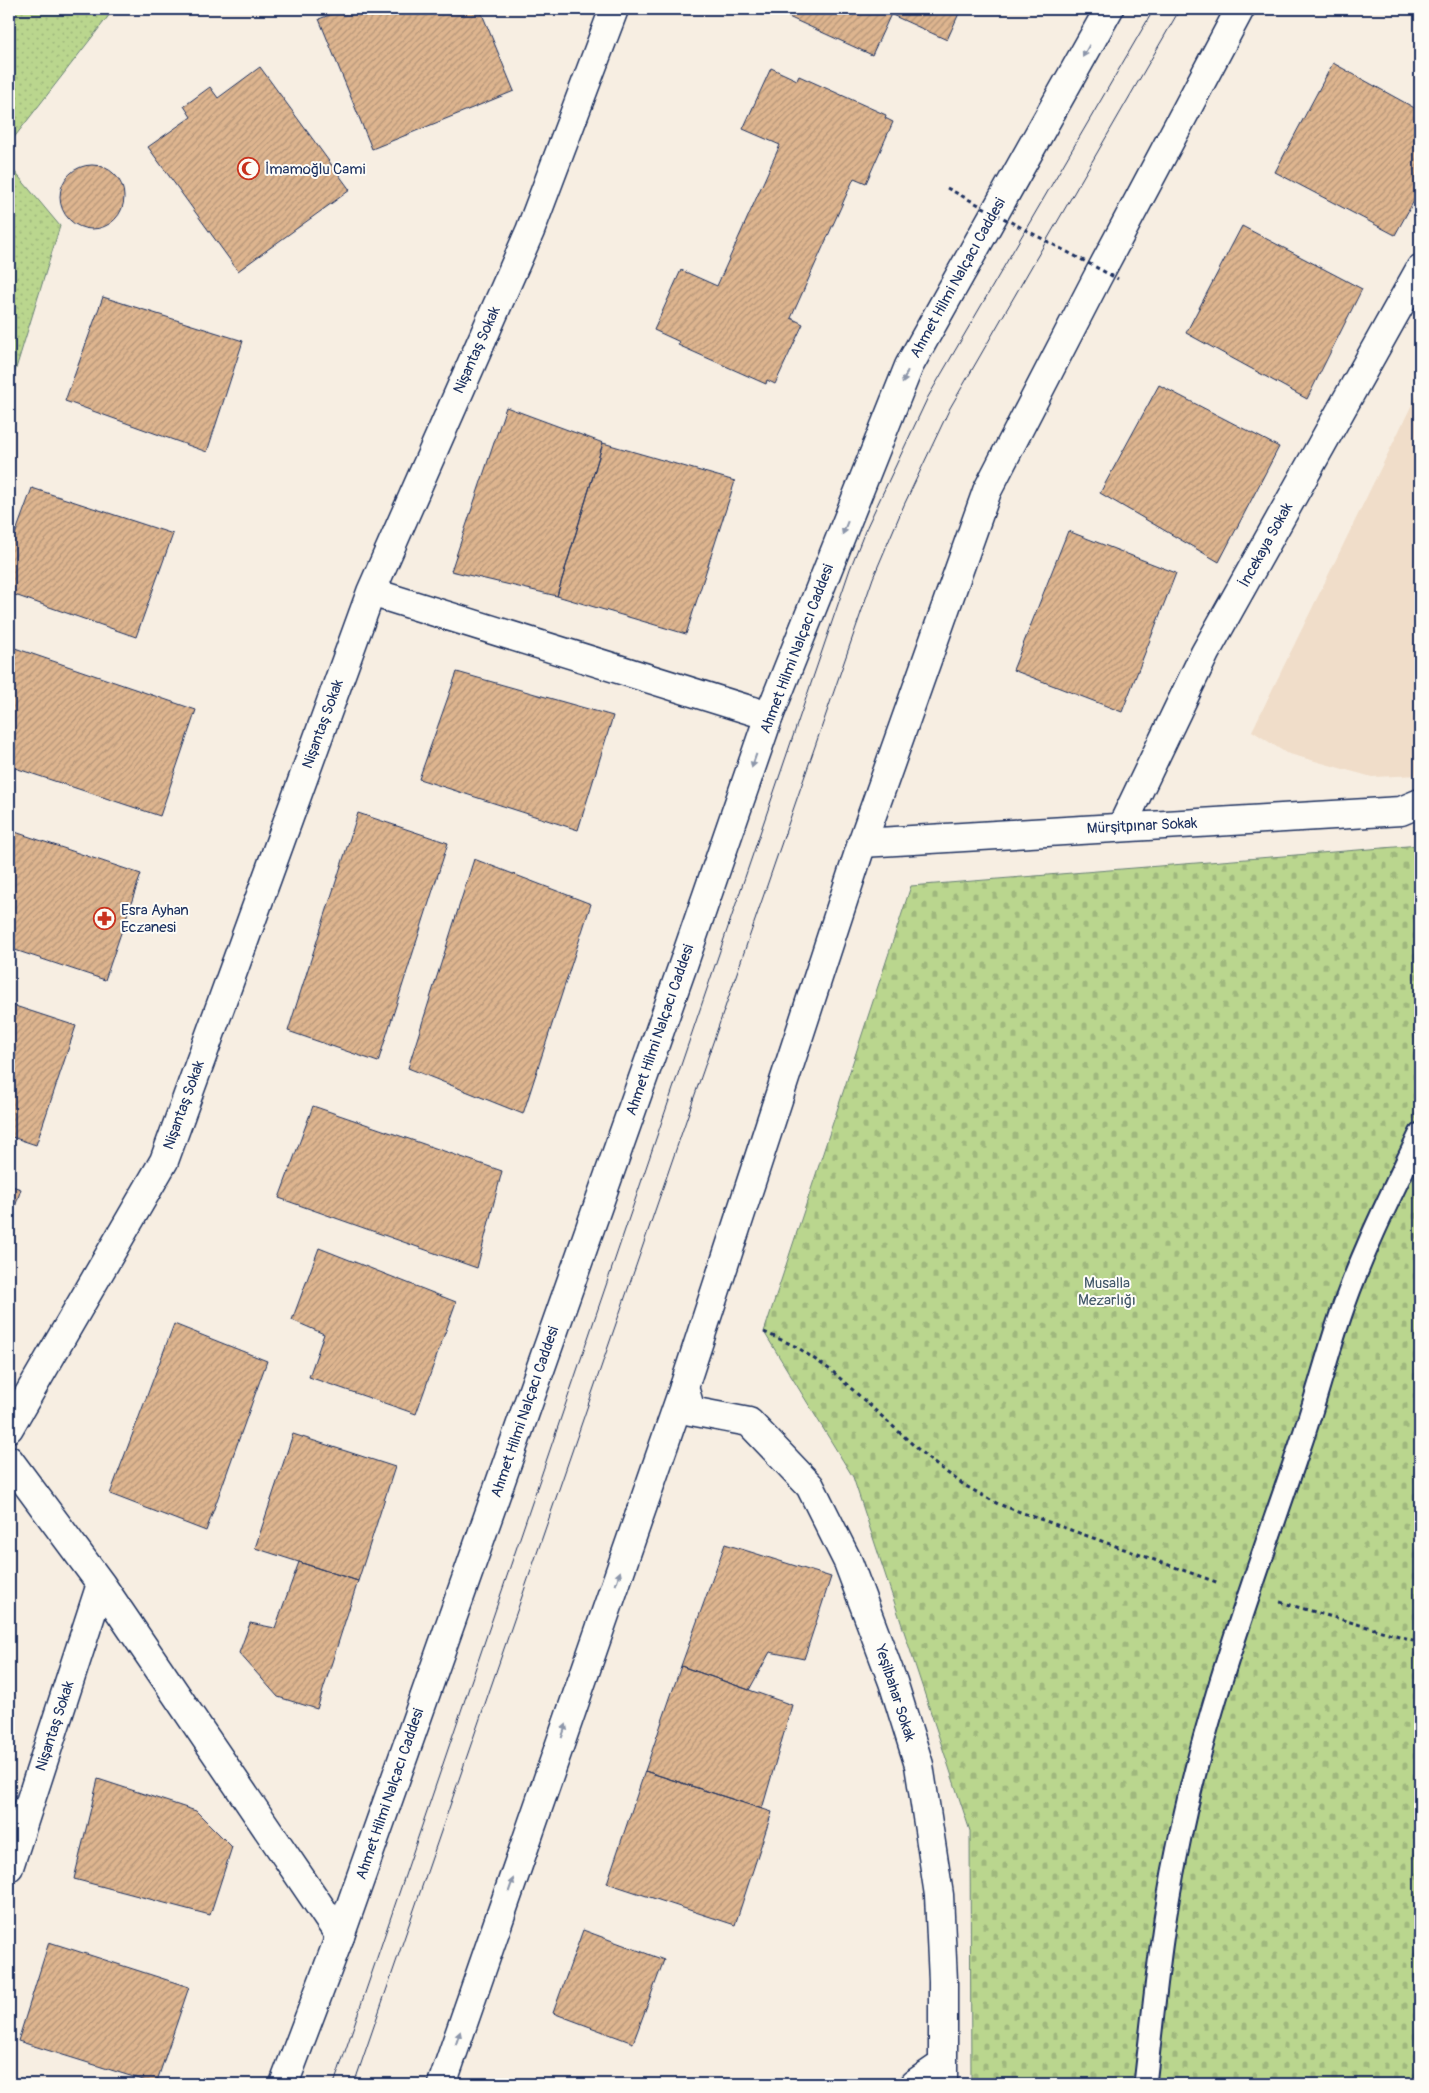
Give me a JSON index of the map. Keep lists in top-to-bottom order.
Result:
{
  "streets": {
    "street": [
      "Ahmet Hilmi Nalçacı Caddesi",
      "Nişantaş Sokak",
      "İncekaya Sokak",
      "Mürşitpınar Sokak",
      "Yeşilbahar Sokak"
    ]
  },
  "crossings": [
    ["İncekaya Sokak", "Mürşitpınar Sokak"]
  ],
  "parks": ["Musalla Mezarlığı"],
  "places": {
    "mosque": ["İmamoğlu Cami"],
    "pharmacy": ["Esra Ayhan Eczanesi"]
  }
}
